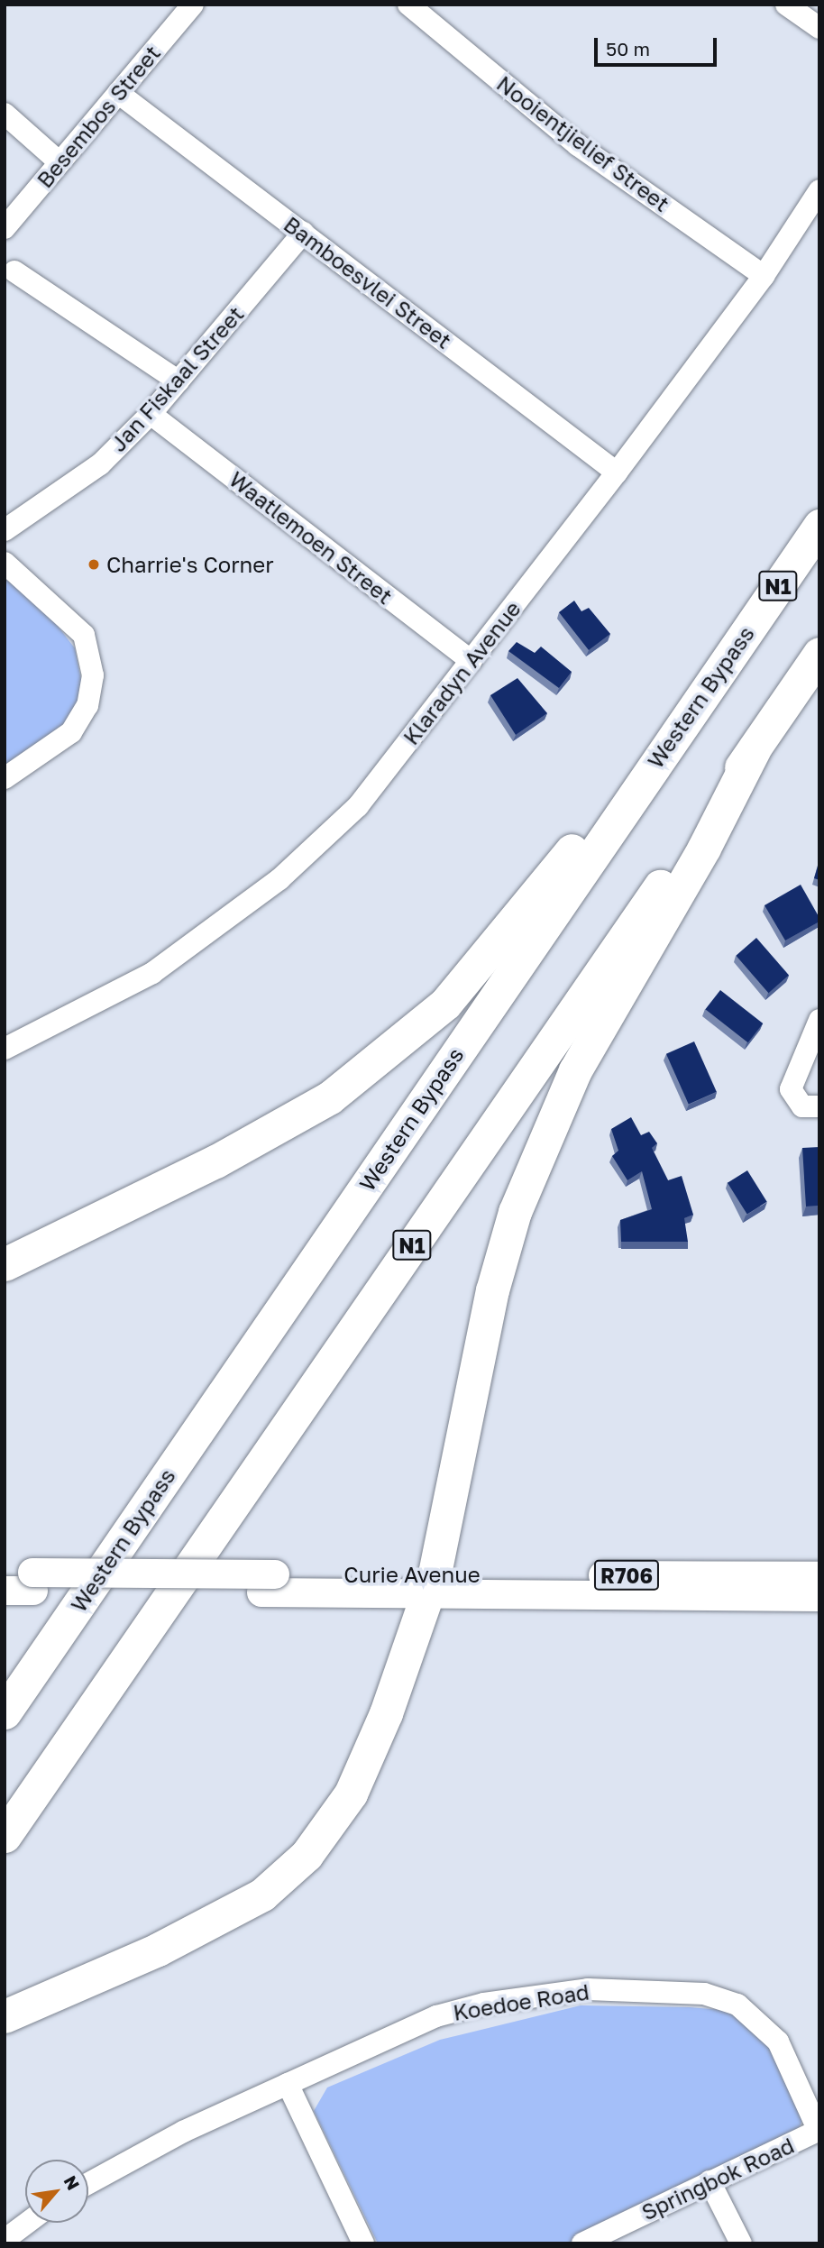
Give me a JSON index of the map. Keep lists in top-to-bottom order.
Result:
{
  "streets": {
    "highway": ["N1", "Western Bypass"],
    "main road": ["Curie Avenue", "R706"],
    "street": [
      "Besembos Street",
      "Nooientjielief Street",
      "Bamboesvlei Street",
      "Jan Fiskaal Street",
      "Waatlemoen Street",
      "Klaradyn Avenue",
      "Koedoe Road",
      "Springbok Road"
    ]
  },
  "crossings": [
    ["Besembos Street", "Bamboesvlei Street"],
    ["Nooientjielief Street", "Klaradyn Avenue"],
    ["Bamboesvlei Street", "Jan Fiskaal Street"],
    ["Bamboesvlei Street", "Klaradyn Avenue"],
    ["Jan Fiskaal Street", "Waatlemoen Street"],
    ["Waatlemoen Street", "Klaradyn Avenue"],
    ["Koedoe Road", "Springbok Road"]
  ],
  "places": ["Charrie's Corner"],
  "scale_bar": "50 m",
  "north": "top right"
}
